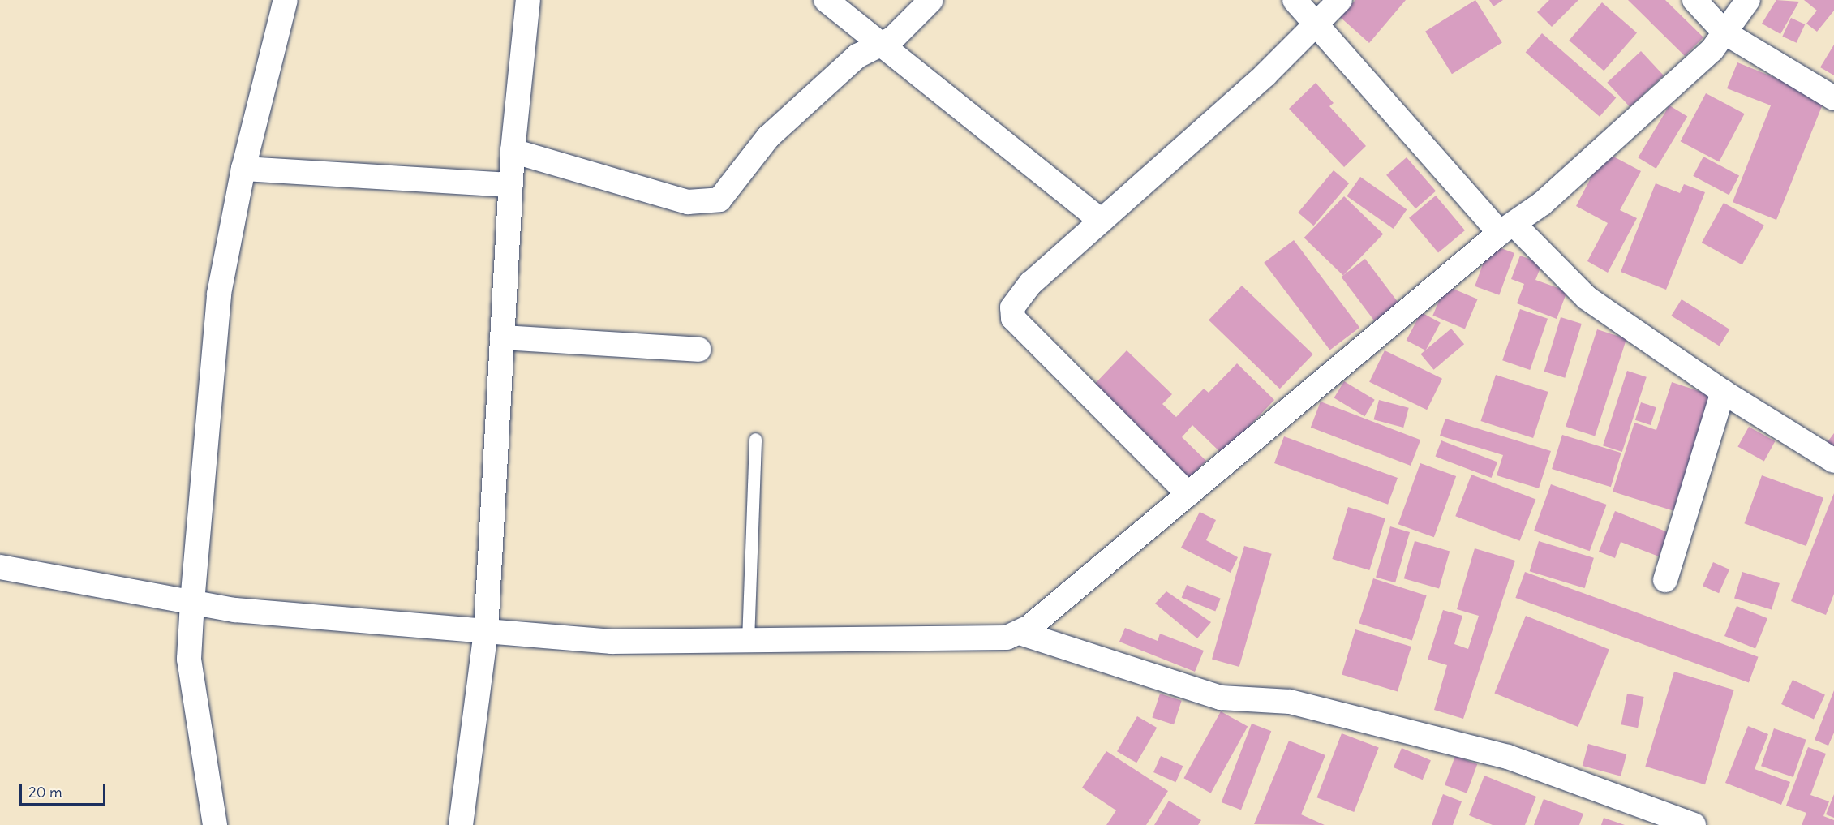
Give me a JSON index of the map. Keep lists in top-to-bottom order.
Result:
{
  "scale_bar": "20 m"
}
